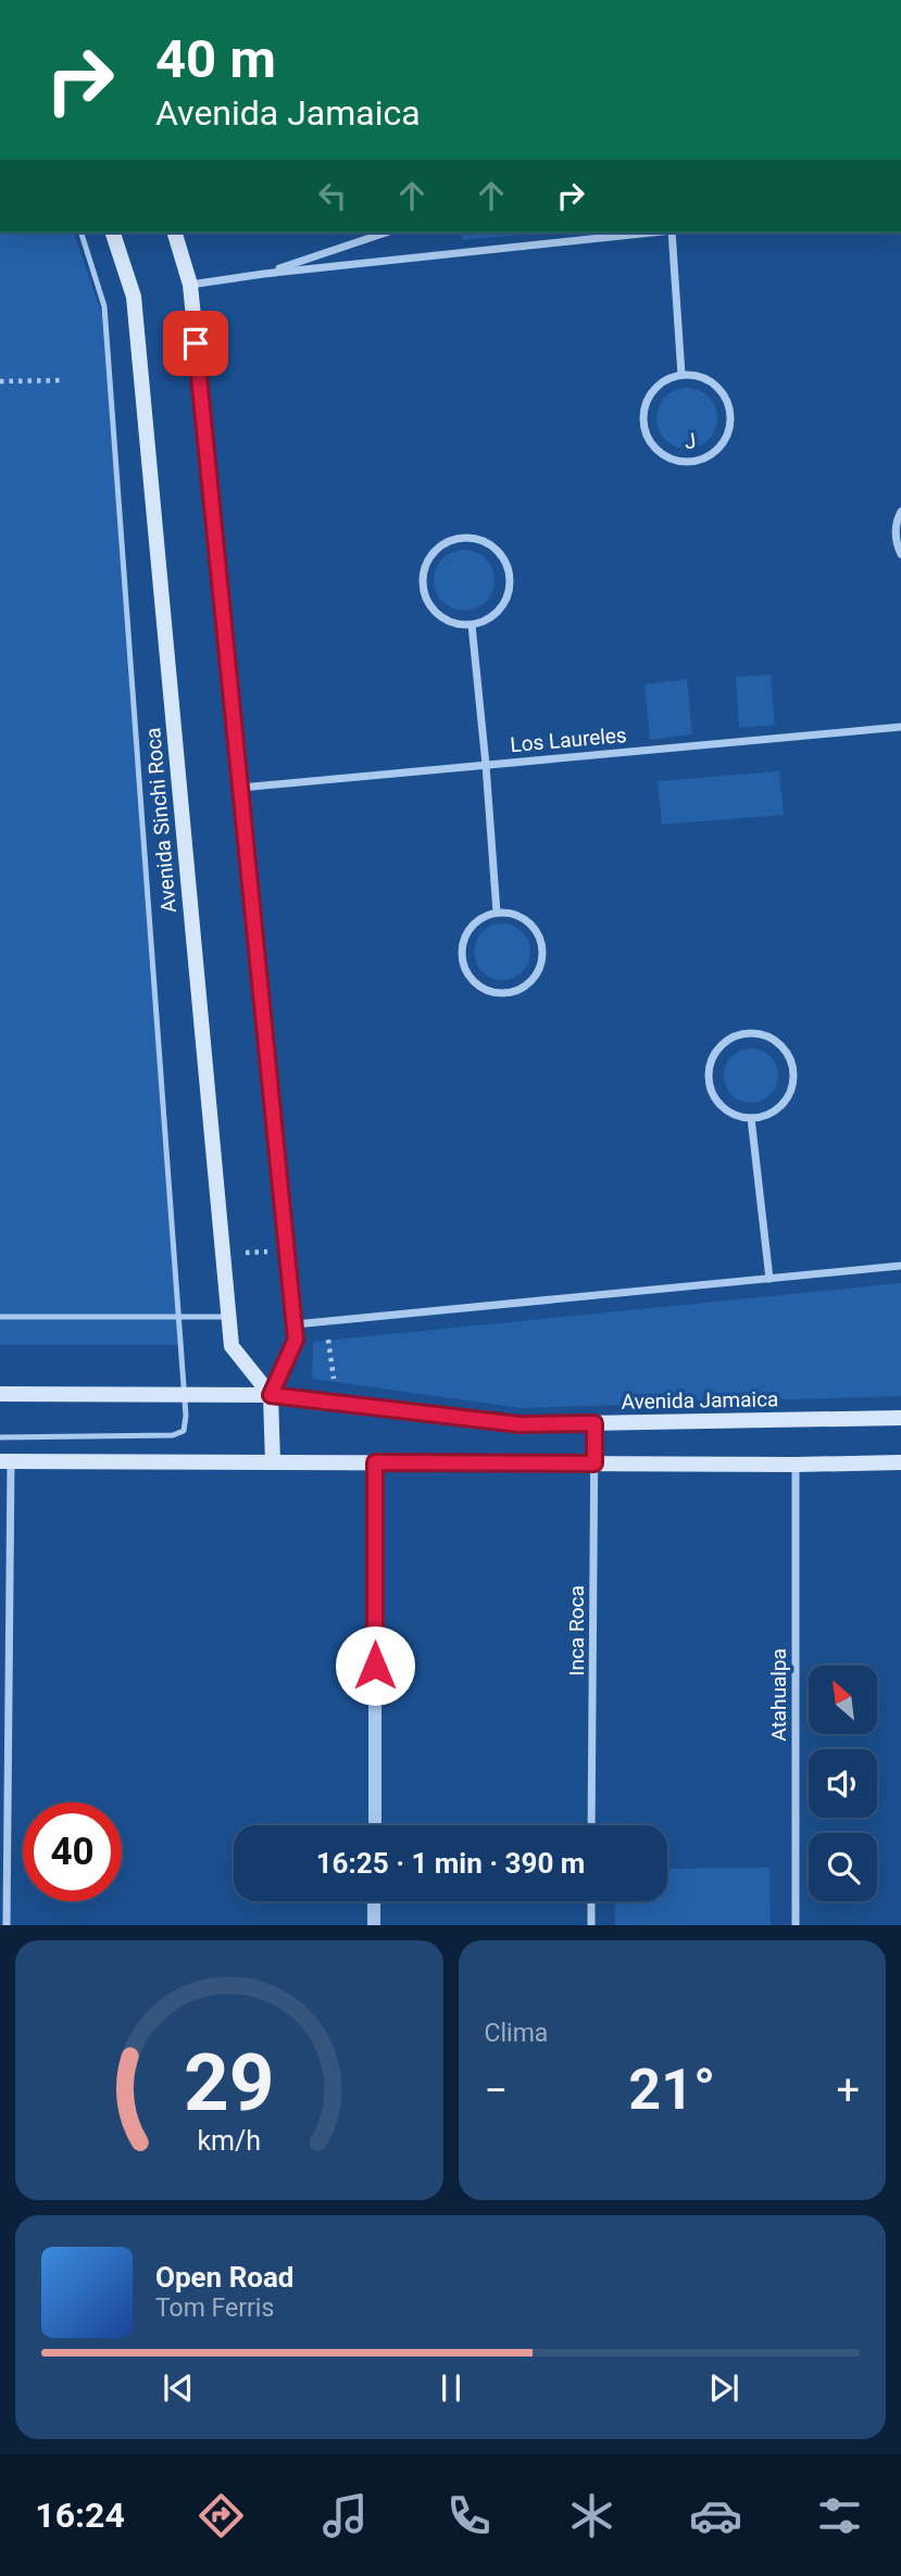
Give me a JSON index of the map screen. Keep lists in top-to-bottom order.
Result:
{
  "streets": {
    "main road": ["Avenida Sinchi Roca", "Avenida Jamaica"],
    "street": [
      "J",
      "Los Laureles",
      "Inca Roca",
      "Atahualpa"
    ]
  },
  "crossings": [
    ["Avenida Sinchi Roca", "Avenida Jamaica"],
    ["Avenida Jamaica", "Inca Roca"]
  ],
  "north": "top left",
  "page": {
    "turn": ["40 m", "Avenida Jamaica"],
    "limit": "40",
    "trip": "16:25 · 1 min · 390 m",
    "tile": "Clima",
    "heat": ["−", "21°", "+"],
    "song": ["Open Road", "Tom Ferris"],
    "tabs": "16:24",
    "gauge": ["29", "km/h"]
  }
}
